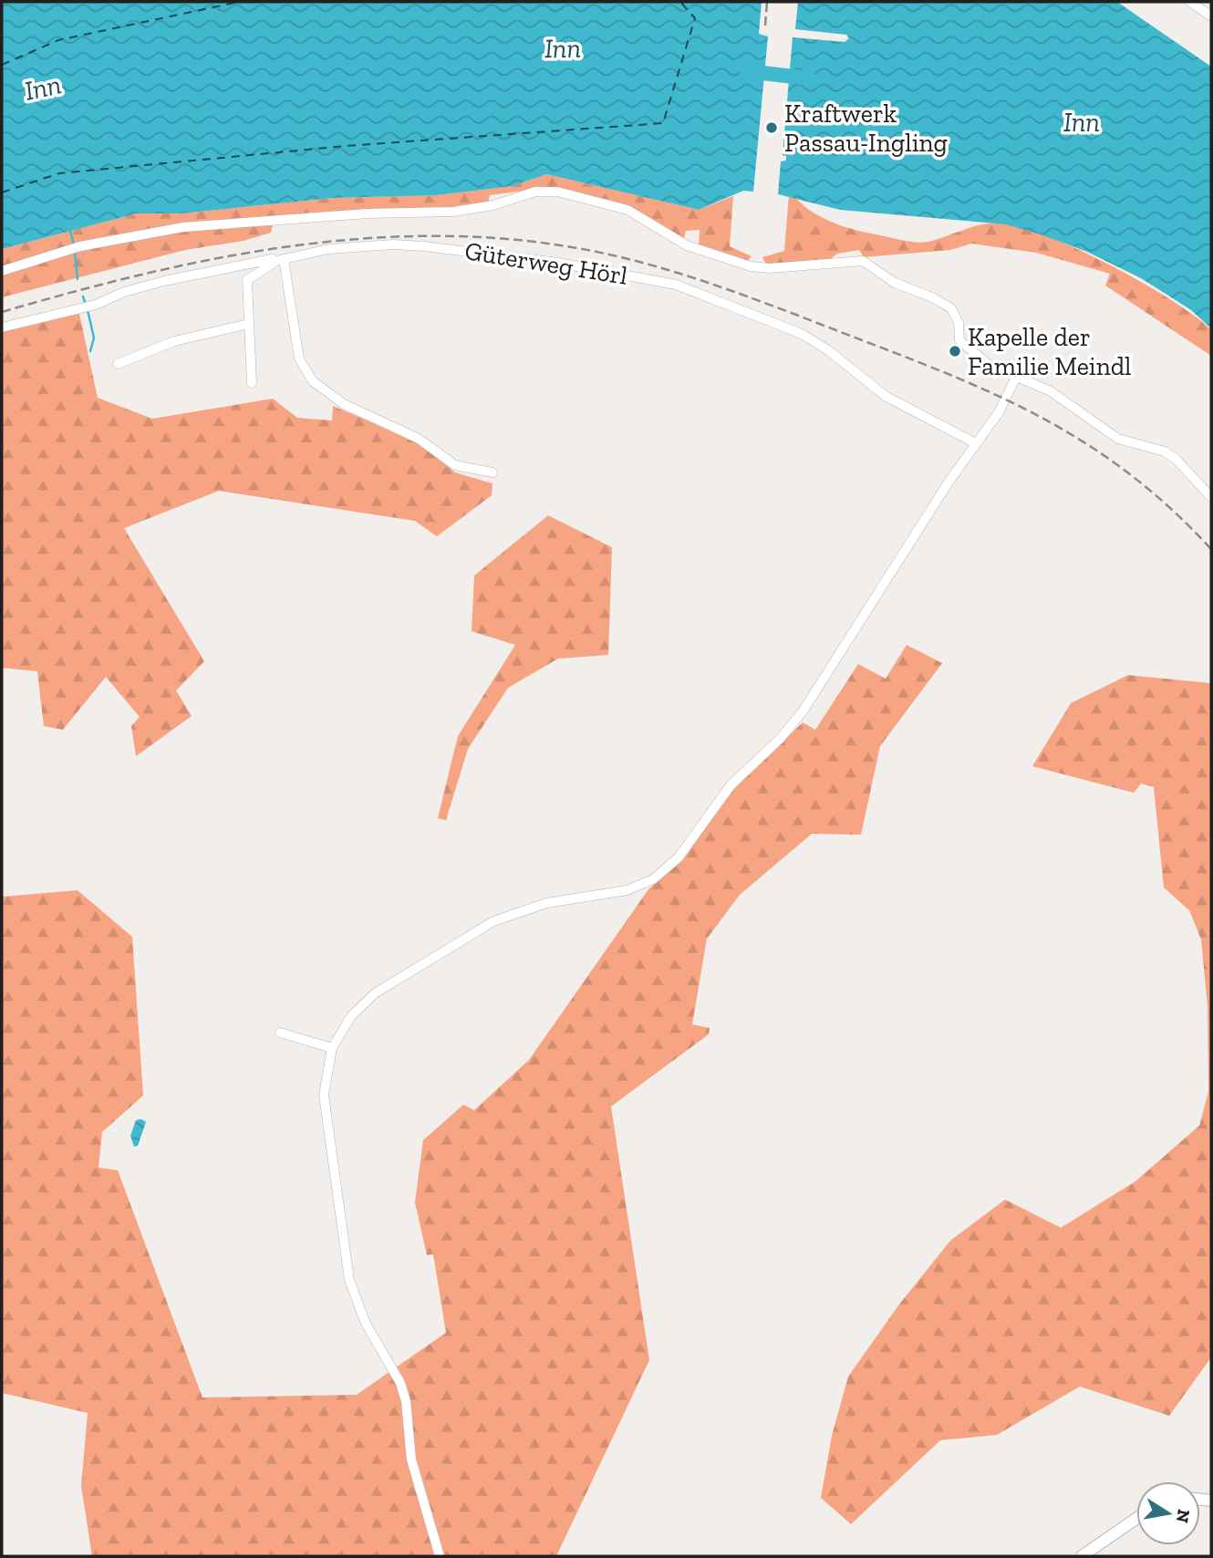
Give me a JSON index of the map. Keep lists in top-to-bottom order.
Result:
{
  "streets": {
    "street": ["Güterweg Hörl"]
  },
  "water": ["Inn"],
  "places": ["Kraftwerk Passau-Ingling", "Kapelle der Familie Meindl"],
  "north": "right"
}
